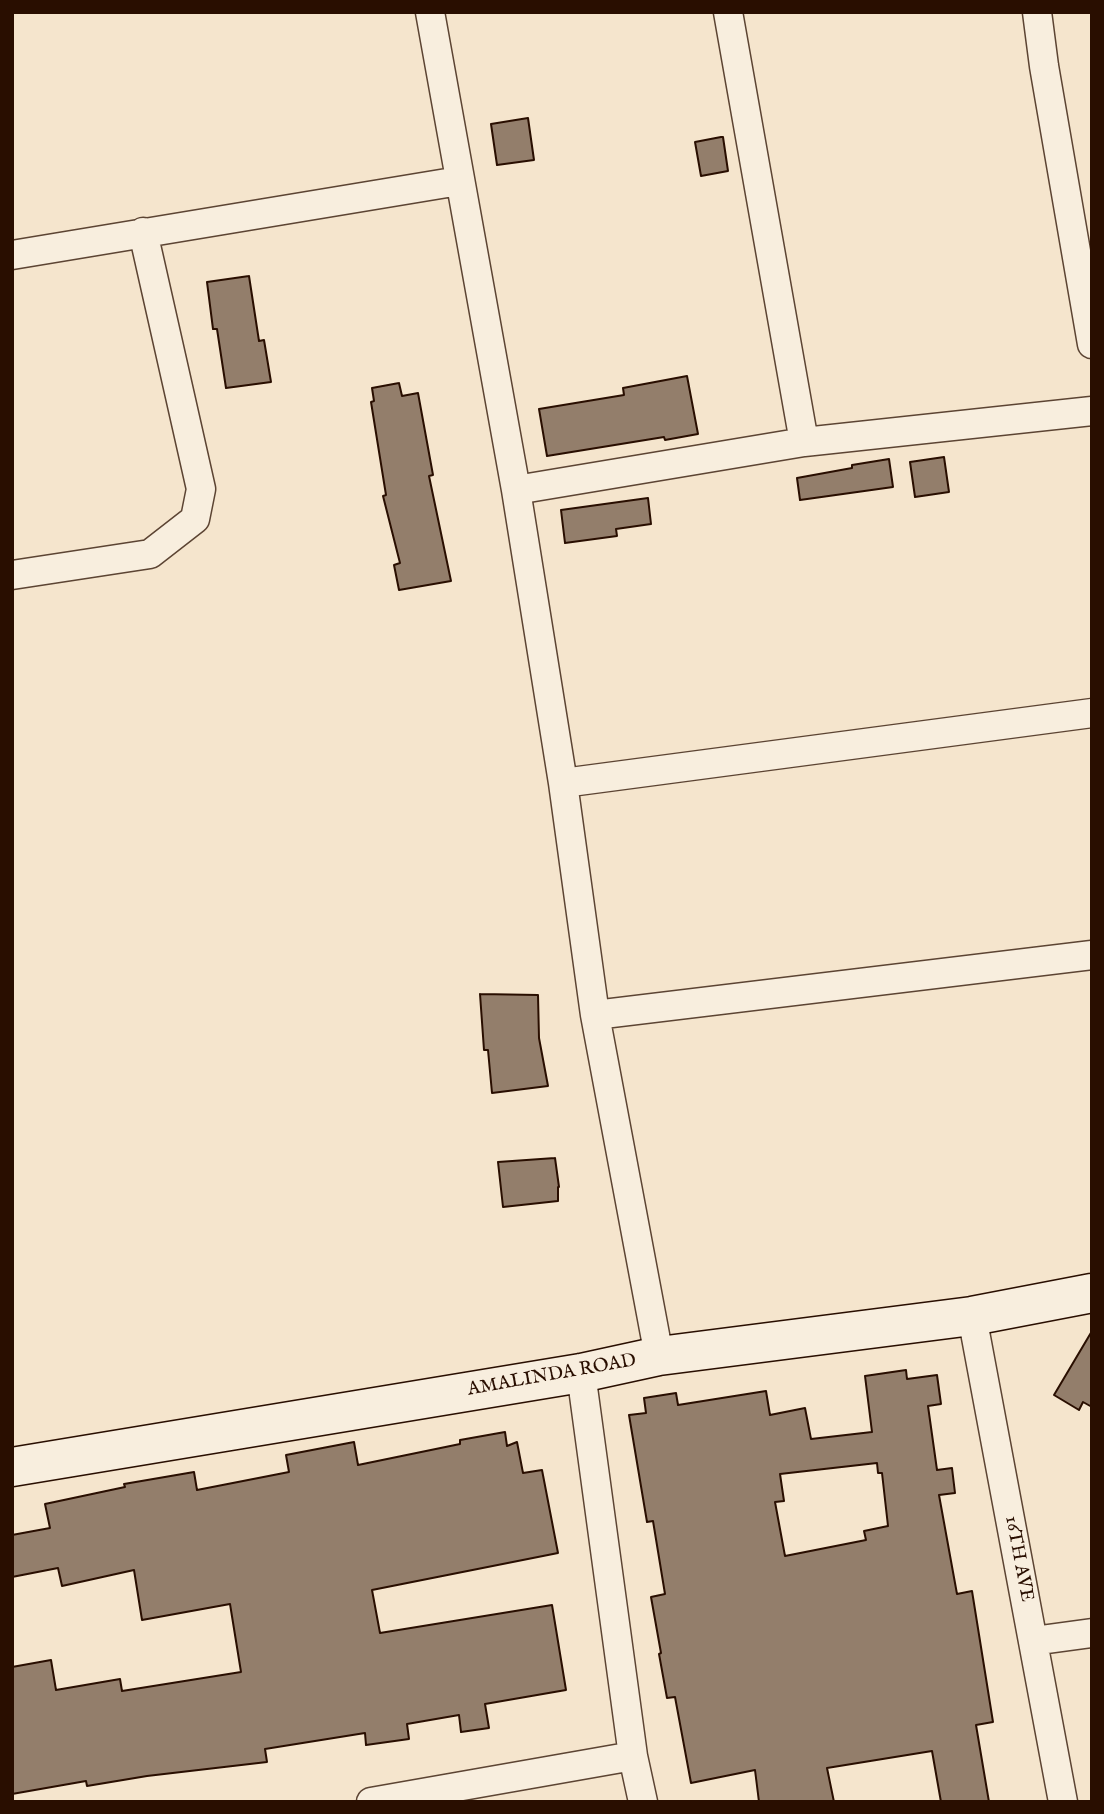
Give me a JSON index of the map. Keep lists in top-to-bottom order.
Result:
{
  "streets": {
    "street": ["AMALINDA ROAD", "16TH AVE"]
  },
  "crossings": [
    ["AMALINDA ROAD", "16TH AVE"]
  ]
}
